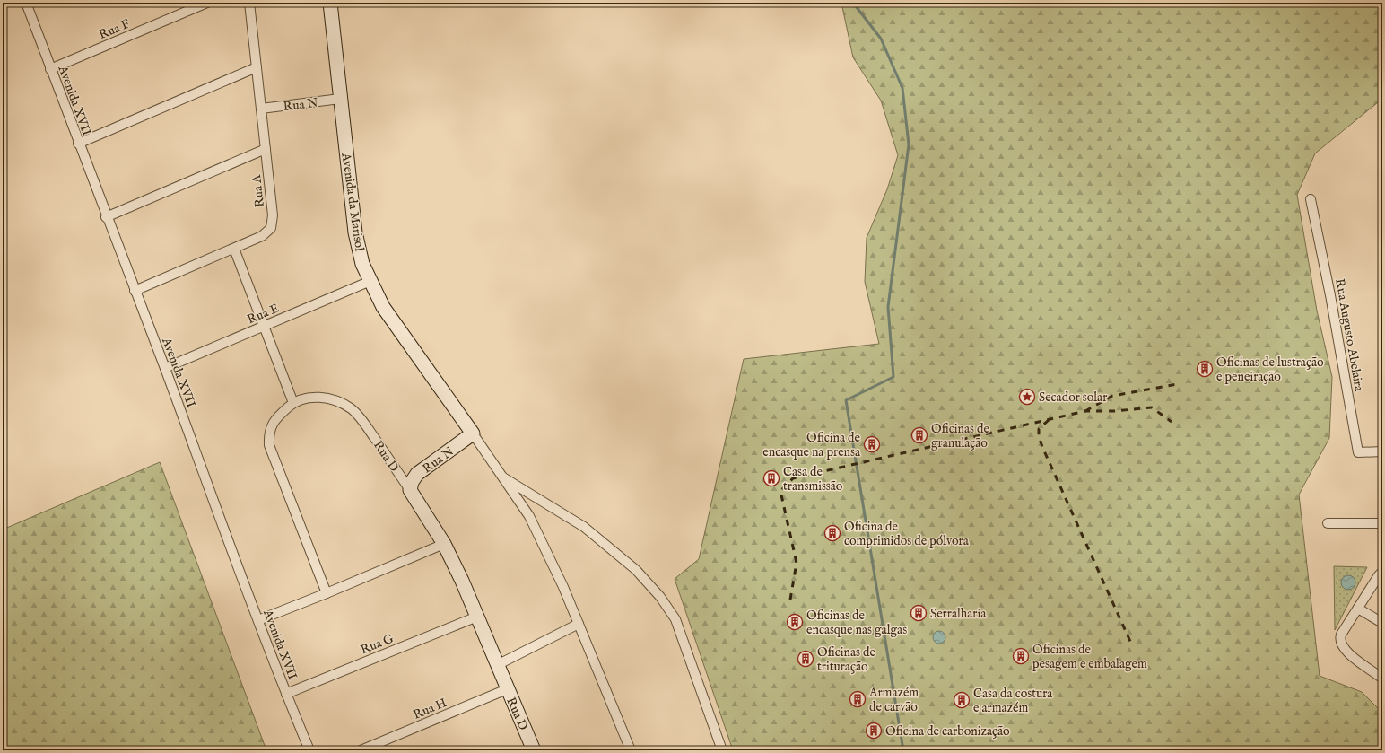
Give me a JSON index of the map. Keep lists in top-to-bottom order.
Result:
{
  "streets": {
    "street": [
      "Rua F",
      "Avenida XVII",
      "Rua N",
      "Rua A",
      "Avenida da Marisol",
      "Rua E",
      "Rua Augusto Abelaira",
      "Rua D",
      "Rua G",
      "Rua H"
    ]
  },
  "crossings": [
    ["Rua F", "Avenida XVII"],
    ["Avenida XVII", "Rua A"],
    ["Avenida XVII", "Rua E"],
    ["Avenida XVII", "Rua G"],
    ["Rua N", "Rua A"],
    ["Rua N", "Avenida da Marisol"],
    ["Rua N", "Rua D"],
    ["Avenida da Marisol", "Rua E"],
    ["Rua D", "Rua G"],
    ["Rua D", "Rua H"]
  ],
  "places": {
    "building": [
      "Oficinas de lustração e peneiração",
      "Oficinas de granulação",
      "Oficina de encasque na prensa",
      "Casa de transmissão",
      "Oficina de comprimidos de pólvora",
      "Serralharia",
      "Oficinas de encasque nas galgas",
      "Oficinas de pesagem e embalagem",
      "Oficinas de trituração",
      "Armazém de carvão",
      "Casa da costura e armazém",
      "Oficina de carbonização"
    ],
    "place": ["Secador solar"]
  }
}
